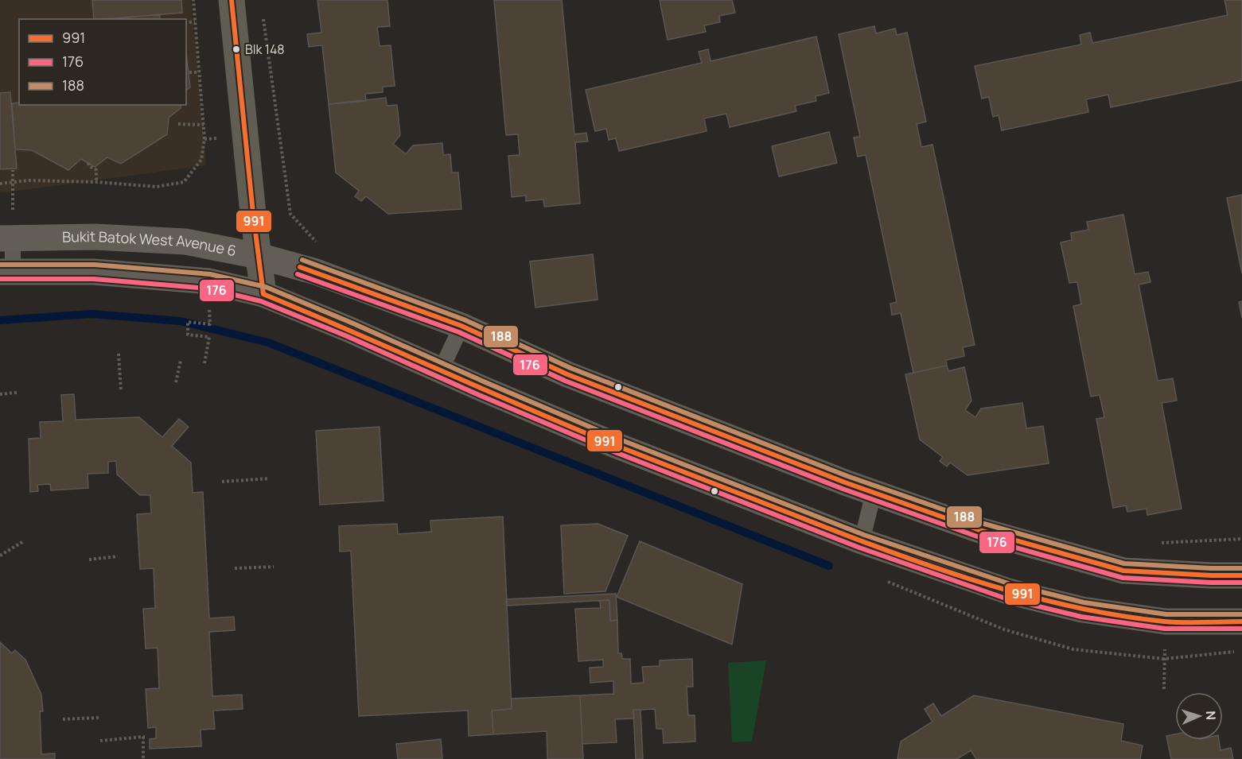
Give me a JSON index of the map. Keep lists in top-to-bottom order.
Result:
{
  "streets": {
    "main road": ["Bukit Batok West Avenue 6"]
  },
  "places": ["Blk 148"],
  "lines": ["transit line 991", "transit line 188", "transit line 176"],
  "legend": ["991", "176", "188"],
  "north": "right"
}
